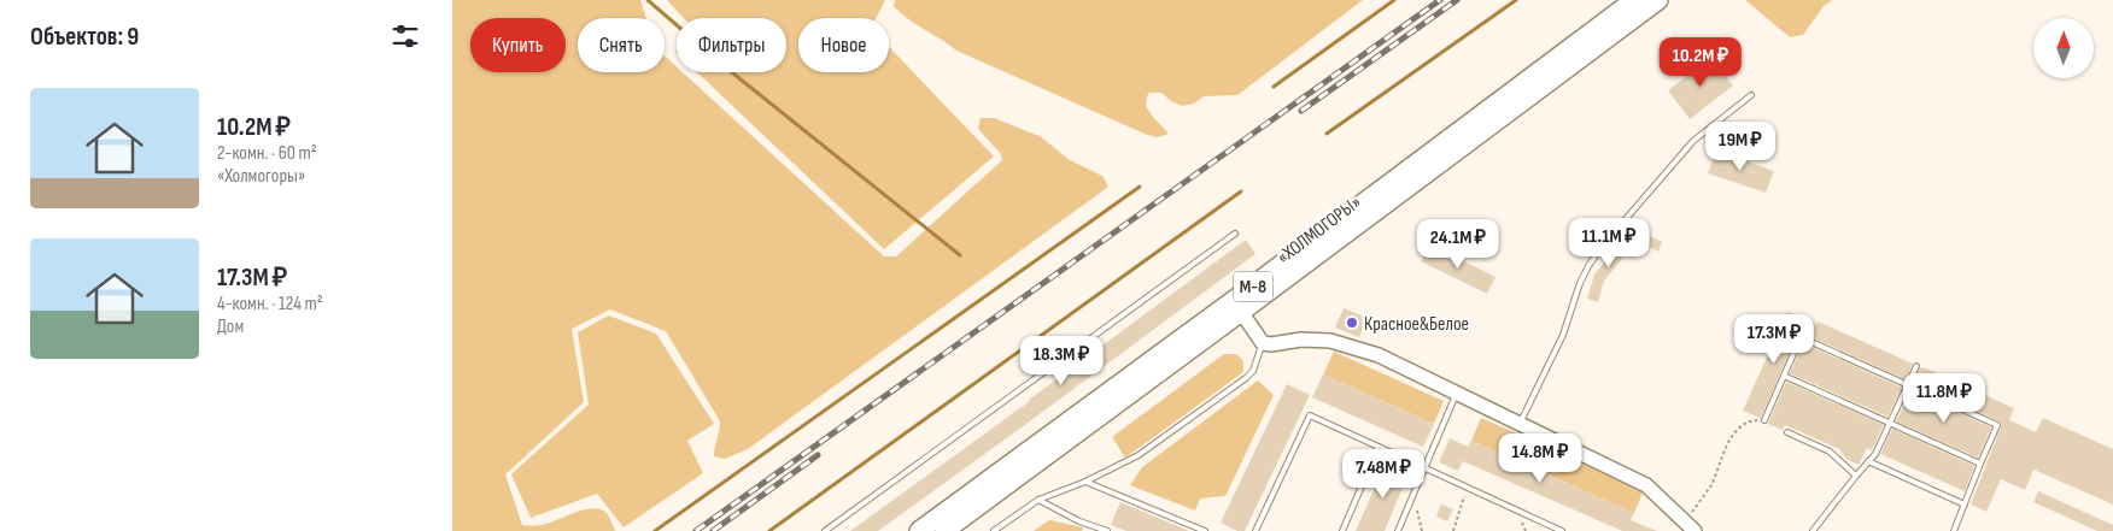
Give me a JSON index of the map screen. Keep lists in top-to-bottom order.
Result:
{
  "streets": {
    "highway": ["«ХОЛМОГОРЫ»", "М-8"]
  },
  "places": ["Красное&Белое"],
  "north": "top",
  "page": {
    "heading": "Объектов: 9",
    "chip": [
      "Купить",
      "Снять",
      "Фильтры",
      "Новое"
    ],
    "price": [
      "10.2M ₽",
      "19M ₽",
      "11.1M ₽",
      "24.1M ₽",
      "17.3M ₽",
      "18.3M ₽",
      "11.8M ₽",
      "14.8M ₽",
      "7.48M ₽"
    ],
    "list": [
      {
        "name": "10.2M ₽",
        "note": "2-комн. · 60 m² · «Холмогоры»"
      },
      {
        "name": "17.3M ₽",
        "note": "4-комн. · 124 m² · Дом"
      }
    ]
  }
}
